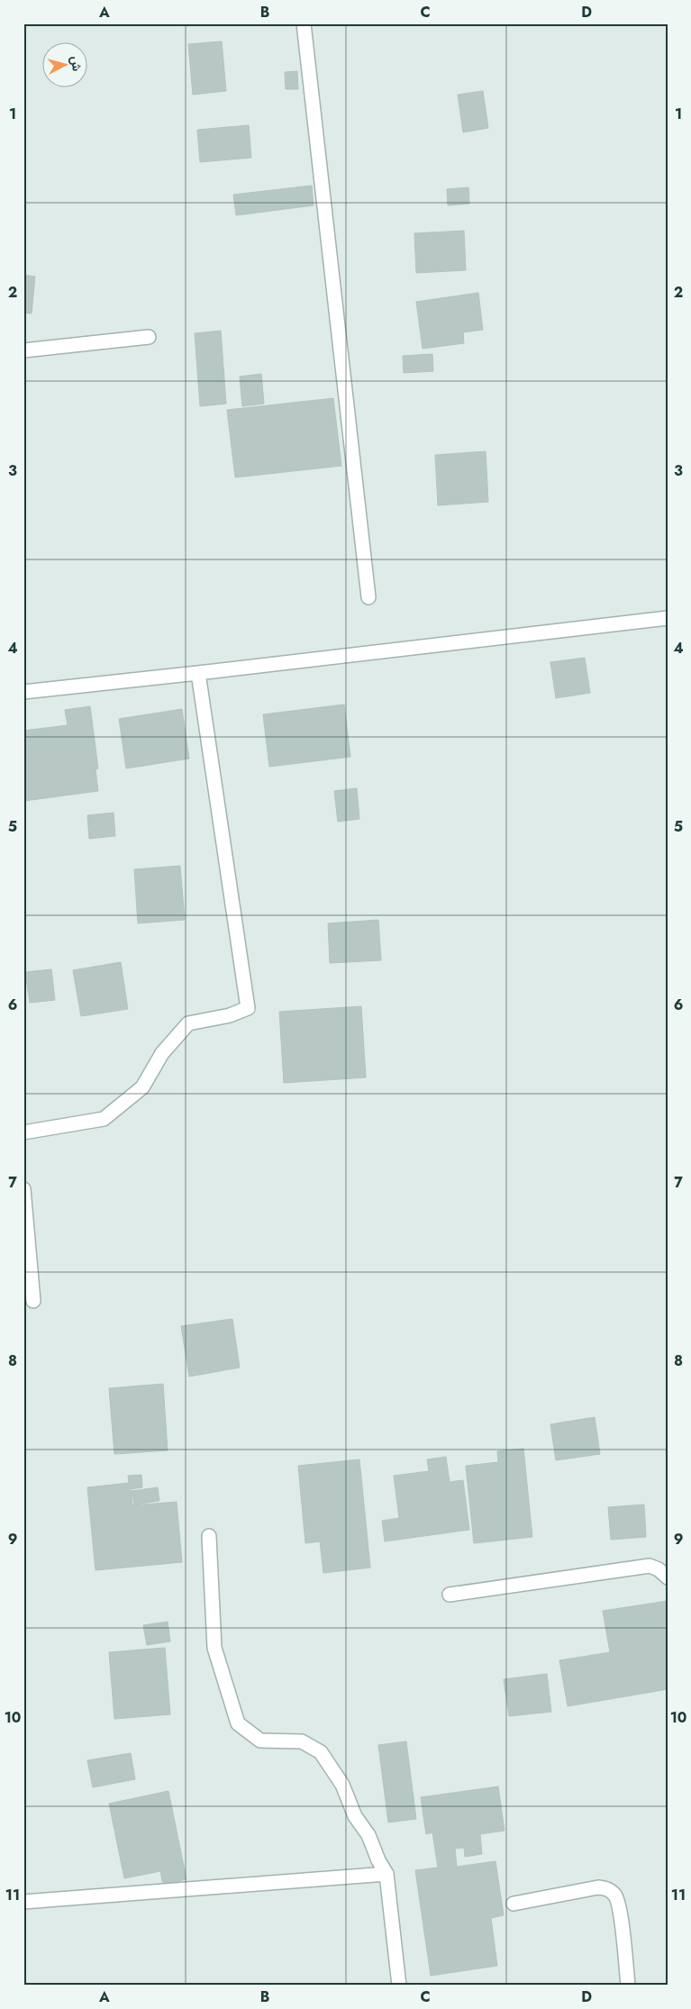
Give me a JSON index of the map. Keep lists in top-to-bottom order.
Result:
{
  "north": "right",
  "grid": {
    "columns": [
      "A",
      "B",
      "C",
      "D"
    ],
    "rows": [
      "1",
      "2",
      "3",
      "4",
      "5",
      "6",
      "7",
      "8",
      "9",
      "10",
      "11"
    ]
  }
}
